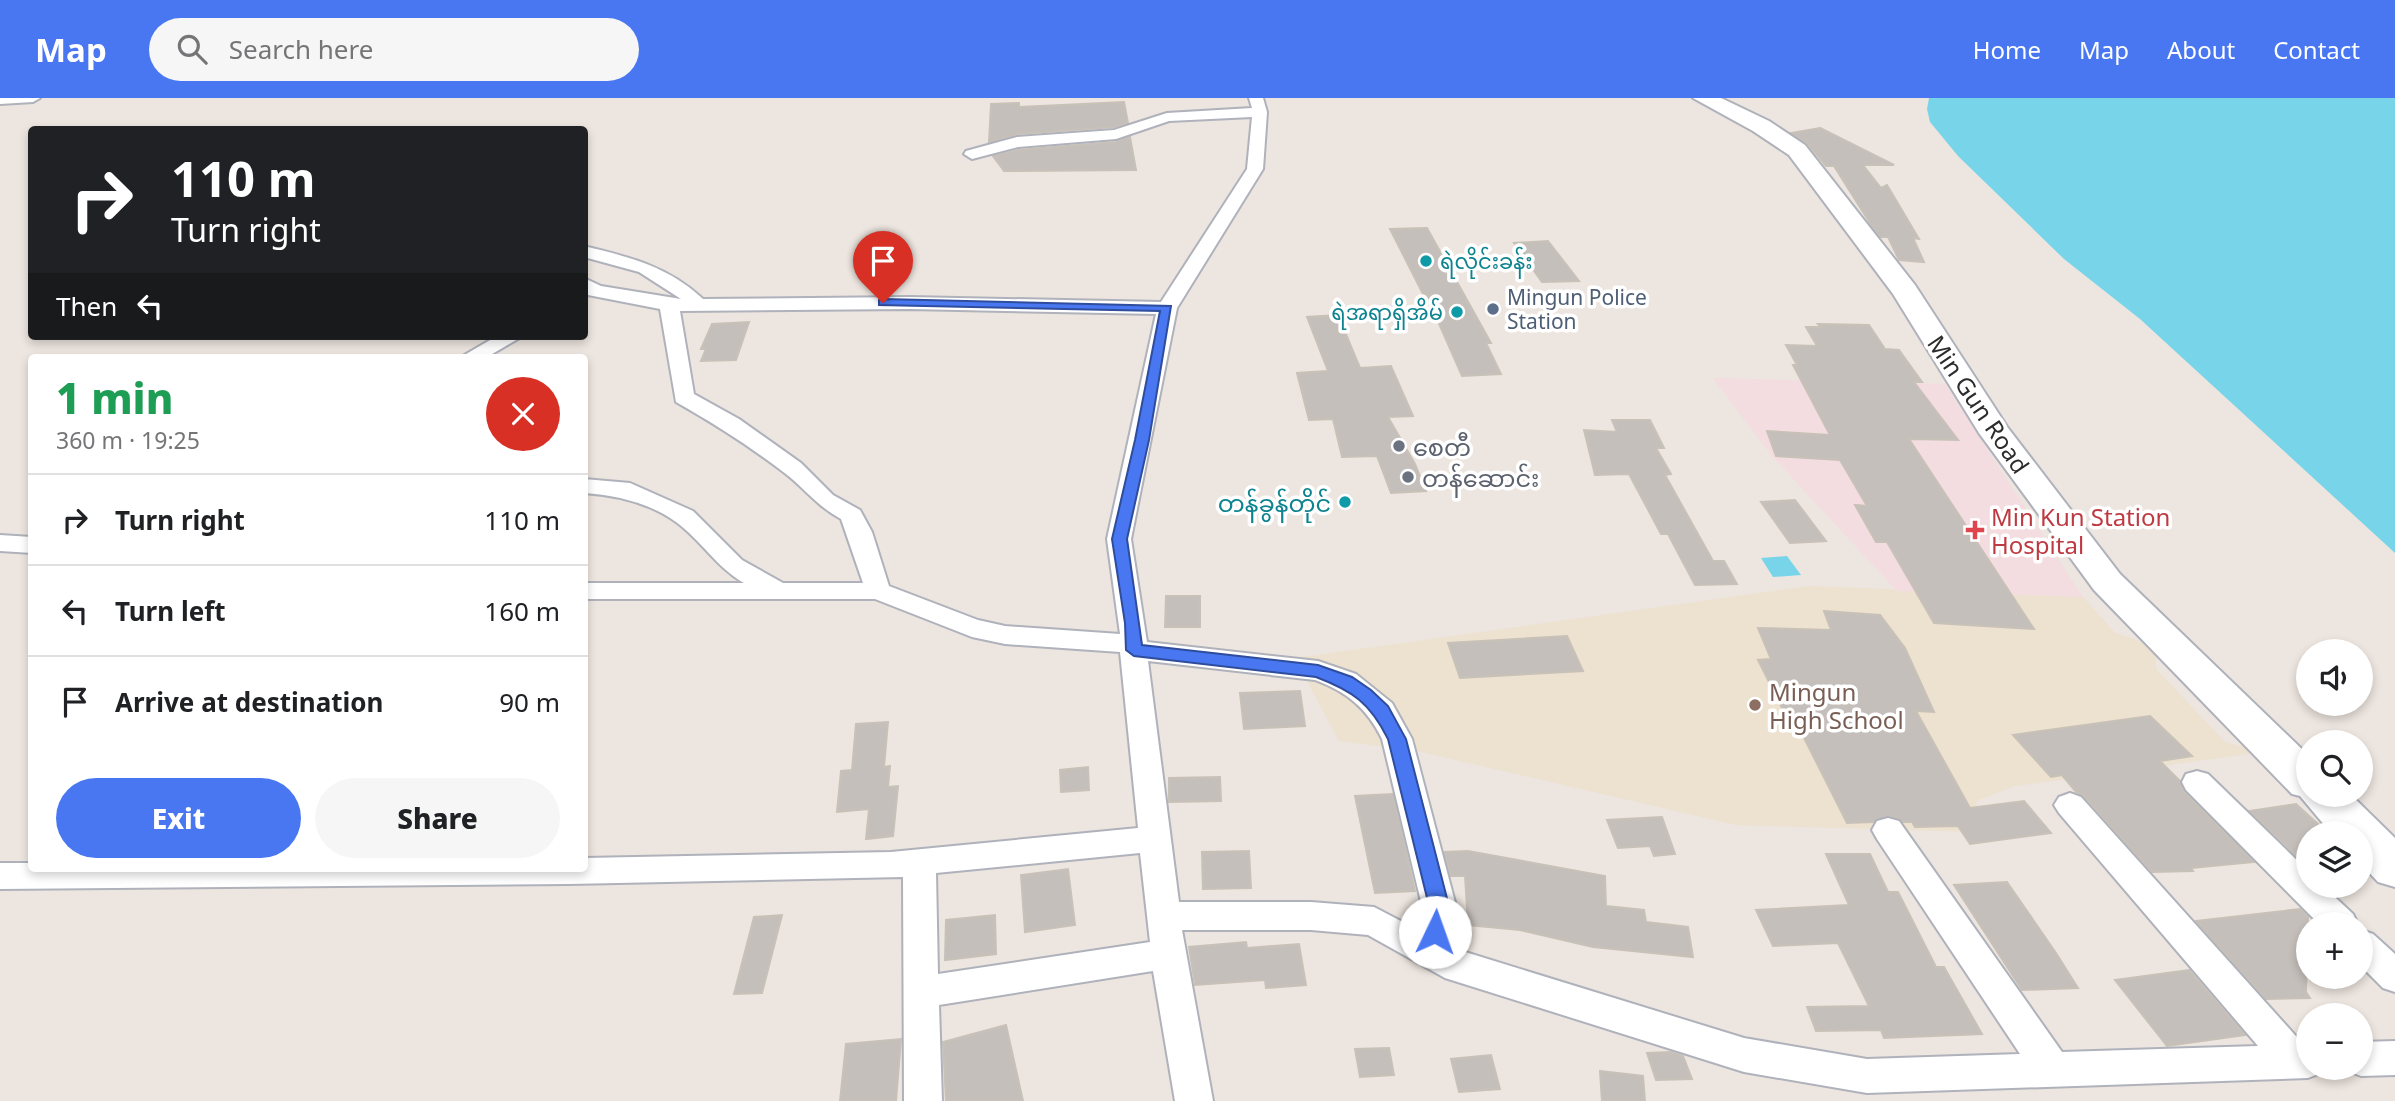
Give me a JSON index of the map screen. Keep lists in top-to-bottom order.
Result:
{
  "streets": {
    "street": ["Min Gun Road"]
  },
  "places": {
    "other": [
      "ရဲလိုင်းခန်း",
      "Mingun Police Station",
      "ရဲအရာရှိအိမ်",
      "စေတီ",
      "တန်ဆောင်း",
      "တန်ခွန်တိုင်",
      "Mingun High School"
    ],
    "health": ["Min Kun Station Hospital"]
  },
  "page": {
    "header": "Map",
    "search": "Search here",
    "nav": [
      "Home",
      "Map",
      "About",
      "Contact"
    ],
    "turn": ["110 m", "Turn right"],
    "then": "Then",
    "heading": ["1 min", "360 m · 19:25"],
    "list": [
      {
        "name": "Turn right",
        "value": "110 m"
      },
      {
        "name": "Turn left",
        "value": "160 m"
      },
      {
        "name": "Arrive at destination",
        "value": "90 m"
      }
    ],
    "map_buttons": ["+", "−"],
    "buttons": ["Exit", "Share"]
  }
}
